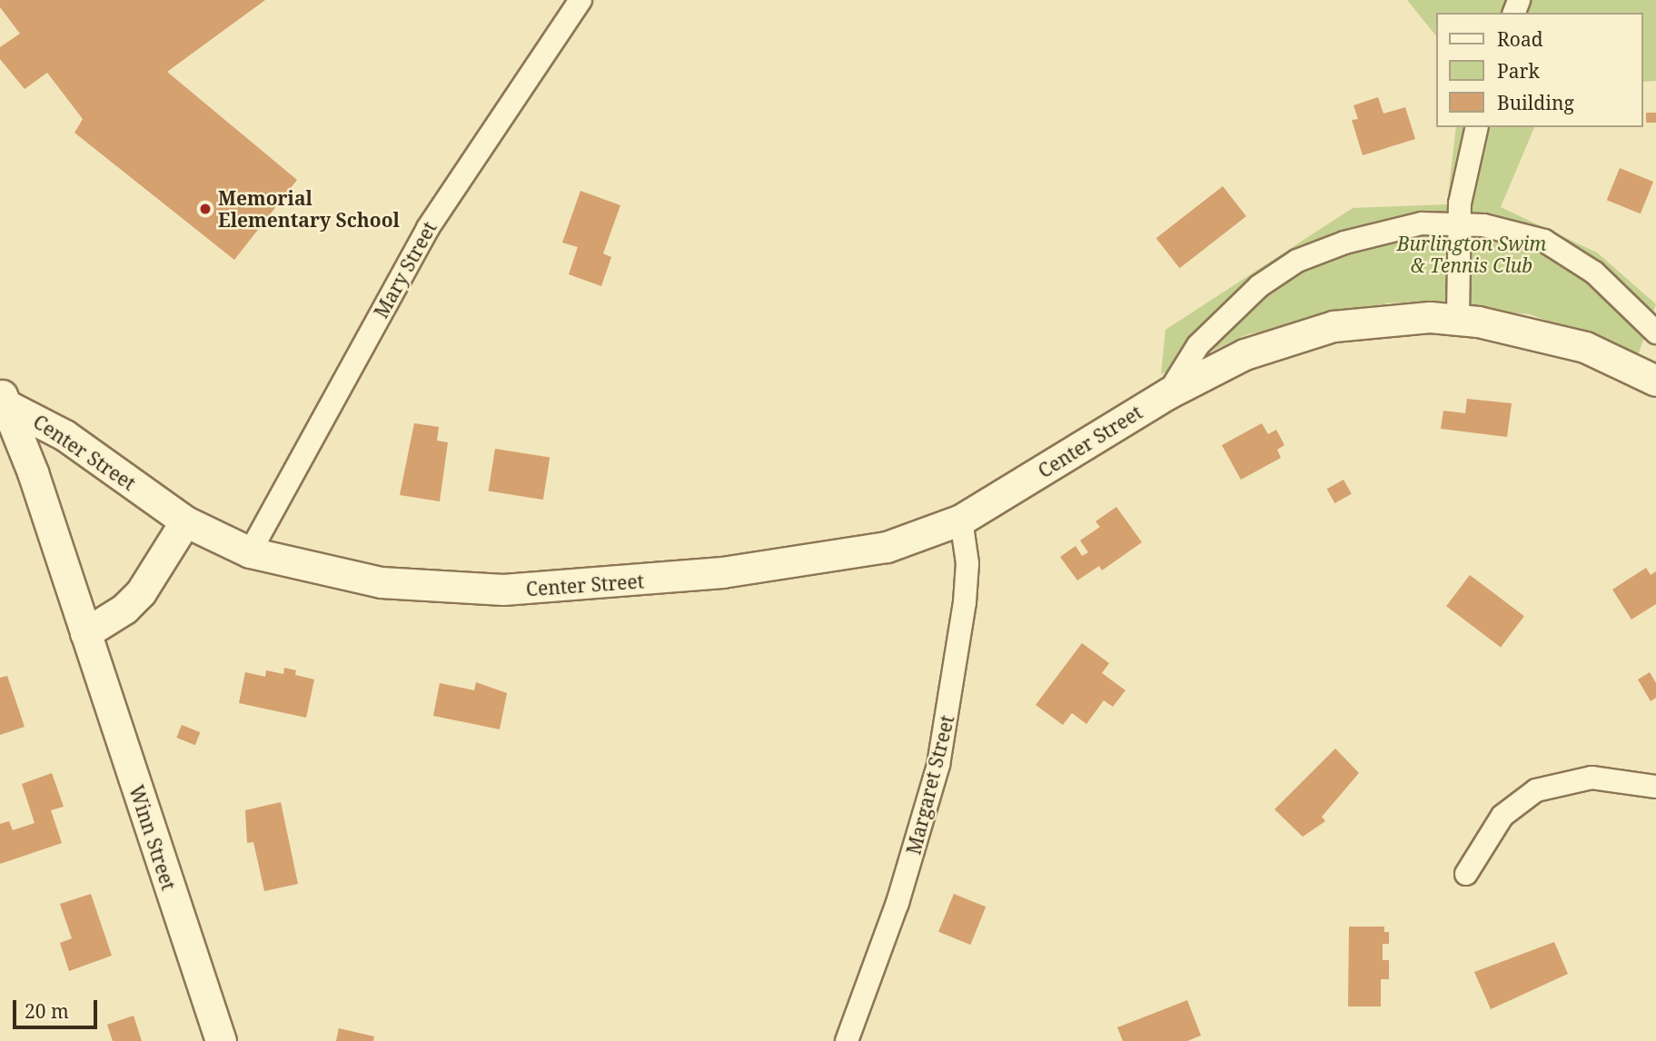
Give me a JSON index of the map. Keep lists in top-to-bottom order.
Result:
{
  "streets": {
    "main road": ["Center Street", "Winn Street"],
    "street": ["Mary Street", "Margaret Street"]
  },
  "crossings": [
    ["Mary Street", "Center Street"],
    ["Center Street", "Margaret Street"],
    ["Center Street", "Winn Street"]
  ],
  "parks": ["Burlington Swim & Tennis Club"],
  "places": ["Memorial Elementary School"],
  "legend": ["Road", "Park", "Building"],
  "scale_bar": "20 m"
}
